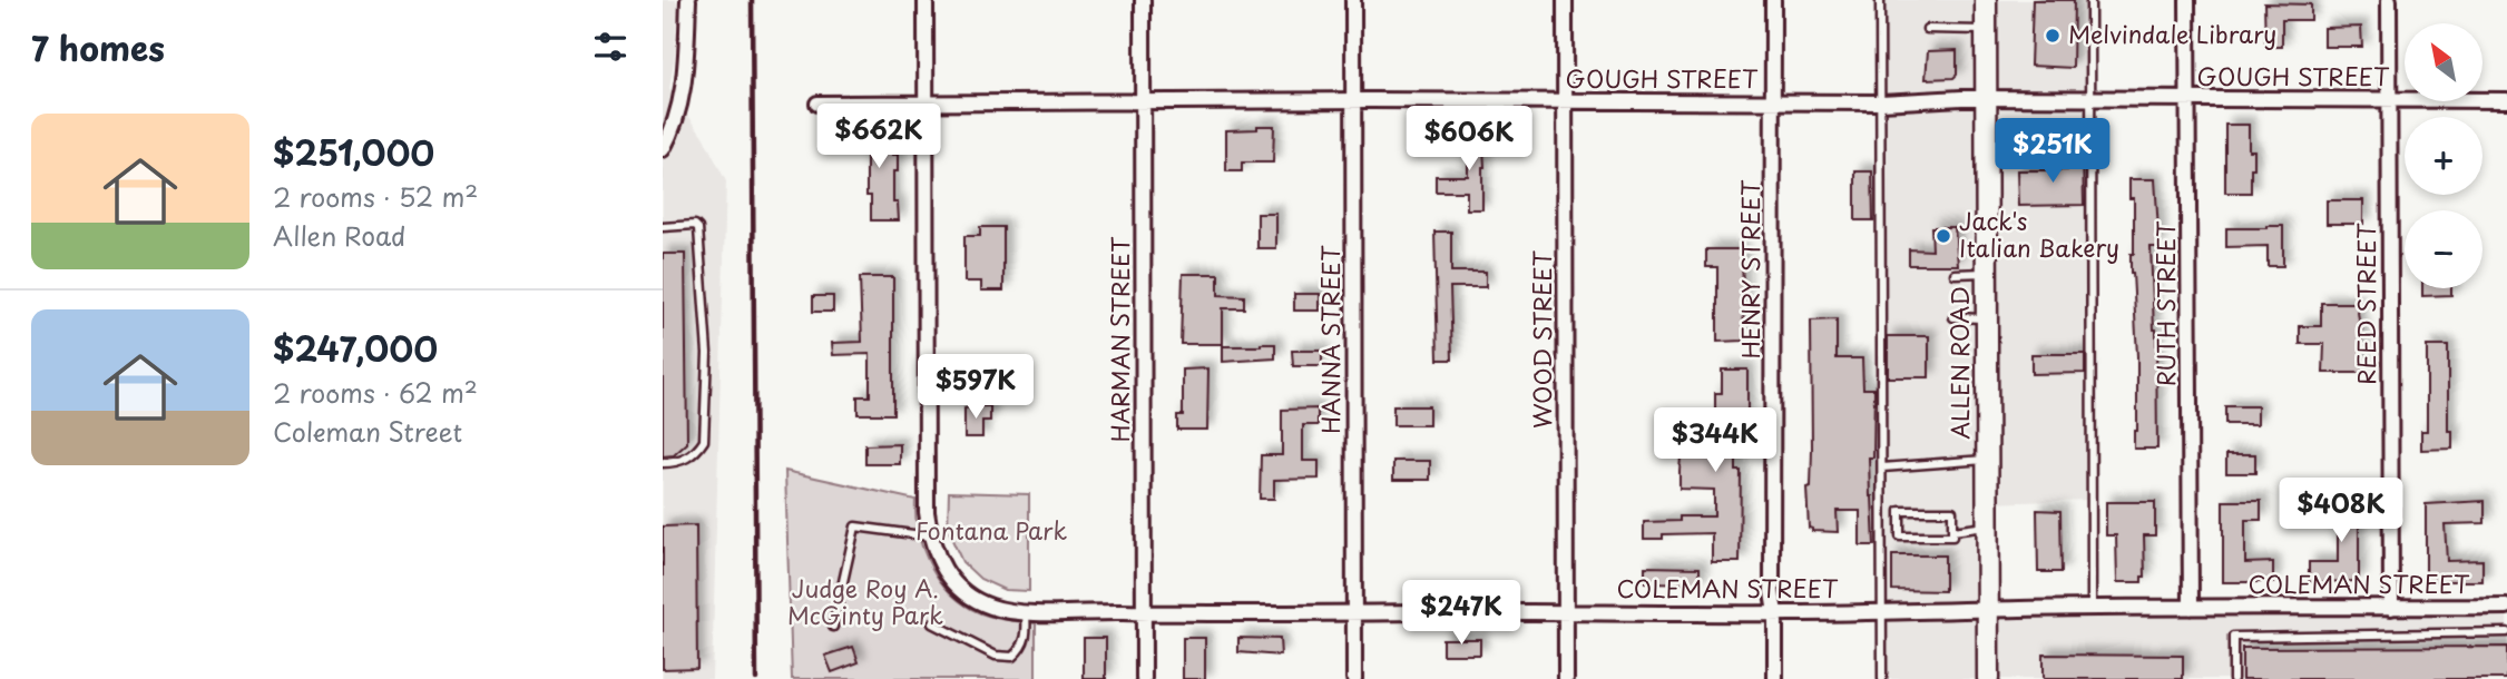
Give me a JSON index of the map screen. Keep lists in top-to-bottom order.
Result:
{
  "streets": {
    "main road": ["ALLEN ROAD"],
    "street": [
      "GOUGH STREET",
      "HENRY STREET",
      "RUTH STREET",
      "REED STREET",
      "HARMAN STREET",
      "HANNA STREET",
      "WOOD STREET",
      "COLEMAN STREET"
    ]
  },
  "crossings": [
    ["GOUGH STREET", "HENRY STREET"],
    ["GOUGH STREET", "RUTH STREET"],
    ["GOUGH STREET", "REED STREET"],
    ["GOUGH STREET", "HARMAN STREET"],
    ["GOUGH STREET", "HANNA STREET"],
    ["GOUGH STREET", "WOOD STREET"],
    ["GOUGH STREET", "ALLEN ROAD"],
    ["HENRY STREET", "COLEMAN STREET"],
    ["RUTH STREET", "COLEMAN STREET"],
    ["REED STREET", "COLEMAN STREET"],
    ["HARMAN STREET", "COLEMAN STREET"],
    ["HANNA STREET", "COLEMAN STREET"],
    ["WOOD STREET", "COLEMAN STREET"],
    ["ALLEN ROAD", "COLEMAN STREET"]
  ],
  "parks": ["Fontana Park", "Judge Roy A. McGinty Park"],
  "places": ["Melvindale Library", "Jack's Italian Bakery"],
  "north": "top left",
  "page": {
    "heading": "7 homes",
    "map_buttons": ["+", "−"],
    "list": [
      {
        "name": "$251,000",
        "note": "2 rooms · 52 m² · Allen Road"
      },
      {
        "name": "$247,000",
        "note": "2 rooms · 62 m² · Coleman Street"
      }
    ],
    "price": [
      "$662K",
      "$606K",
      "$251K",
      "$597K",
      "$344K",
      "$408K",
      "$247K"
    ]
  }
}
